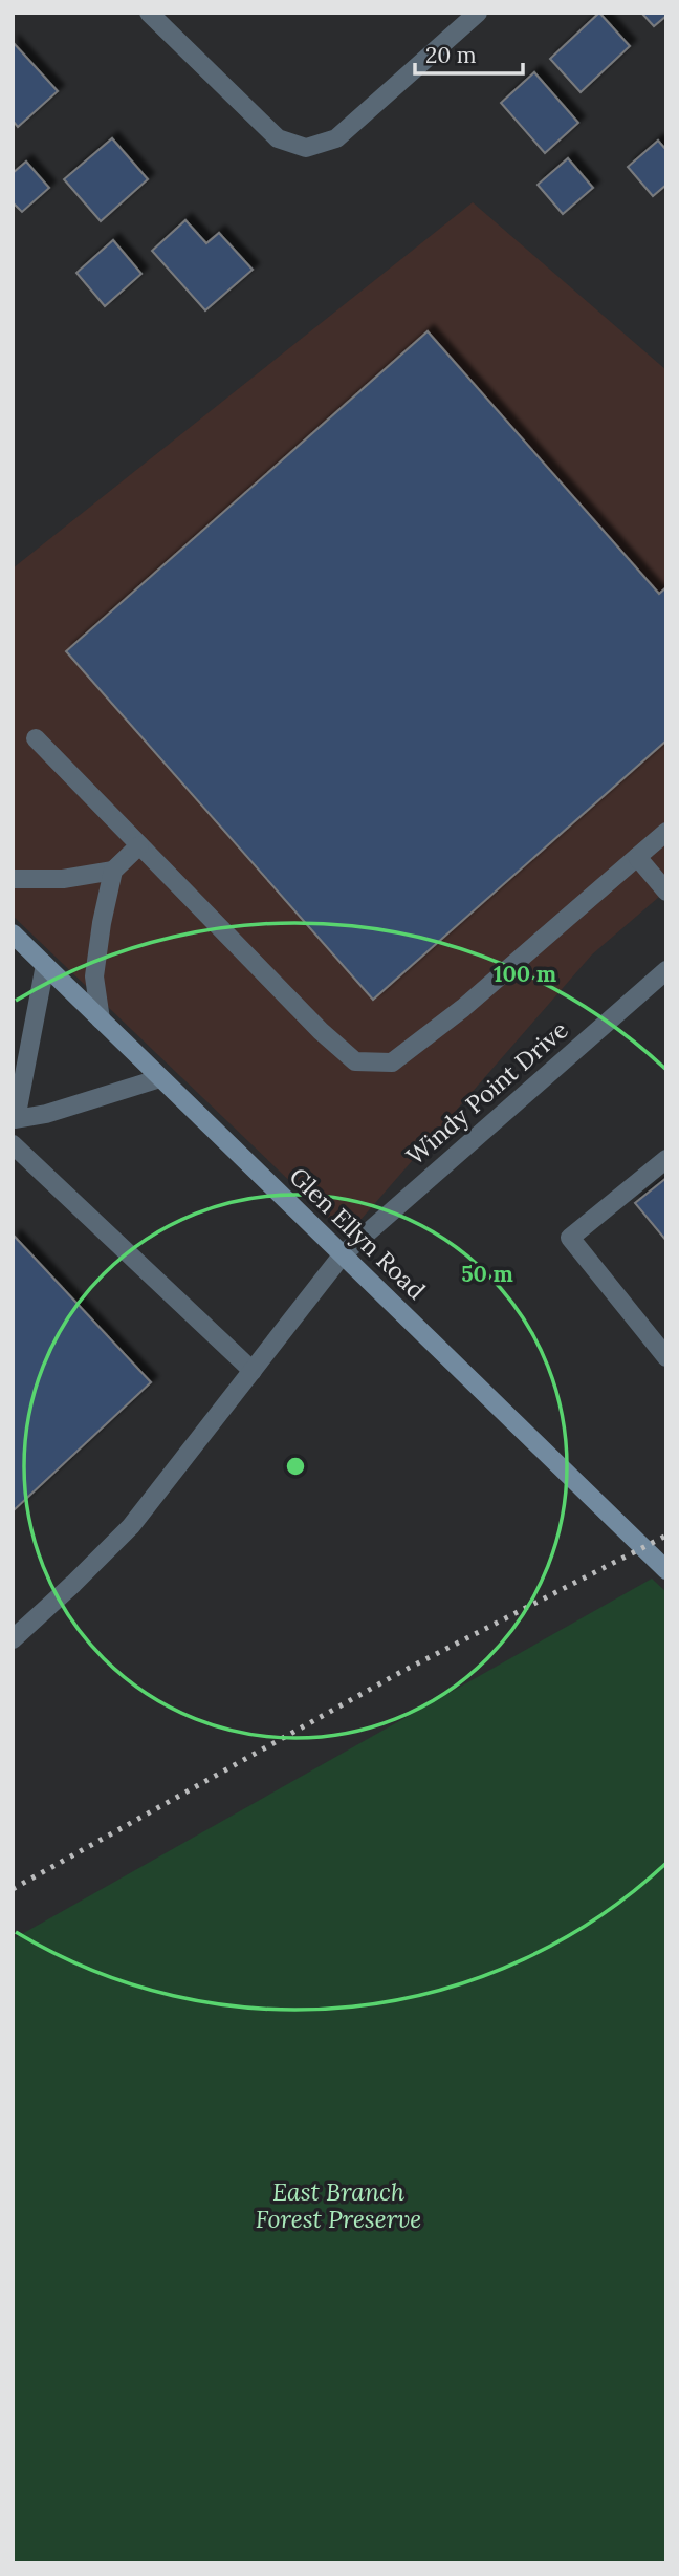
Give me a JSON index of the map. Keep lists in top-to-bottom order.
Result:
{
  "streets": {
    "street": ["Windy Point Drive", "Glen Ellyn Road"]
  },
  "crossings": [
    ["Windy Point Drive", "Glen Ellyn Road"]
  ],
  "parks": ["East Branch Forest Preserve"],
  "scale_bar": "20 m",
  "rings": ["100 m", "50 m"]
}
